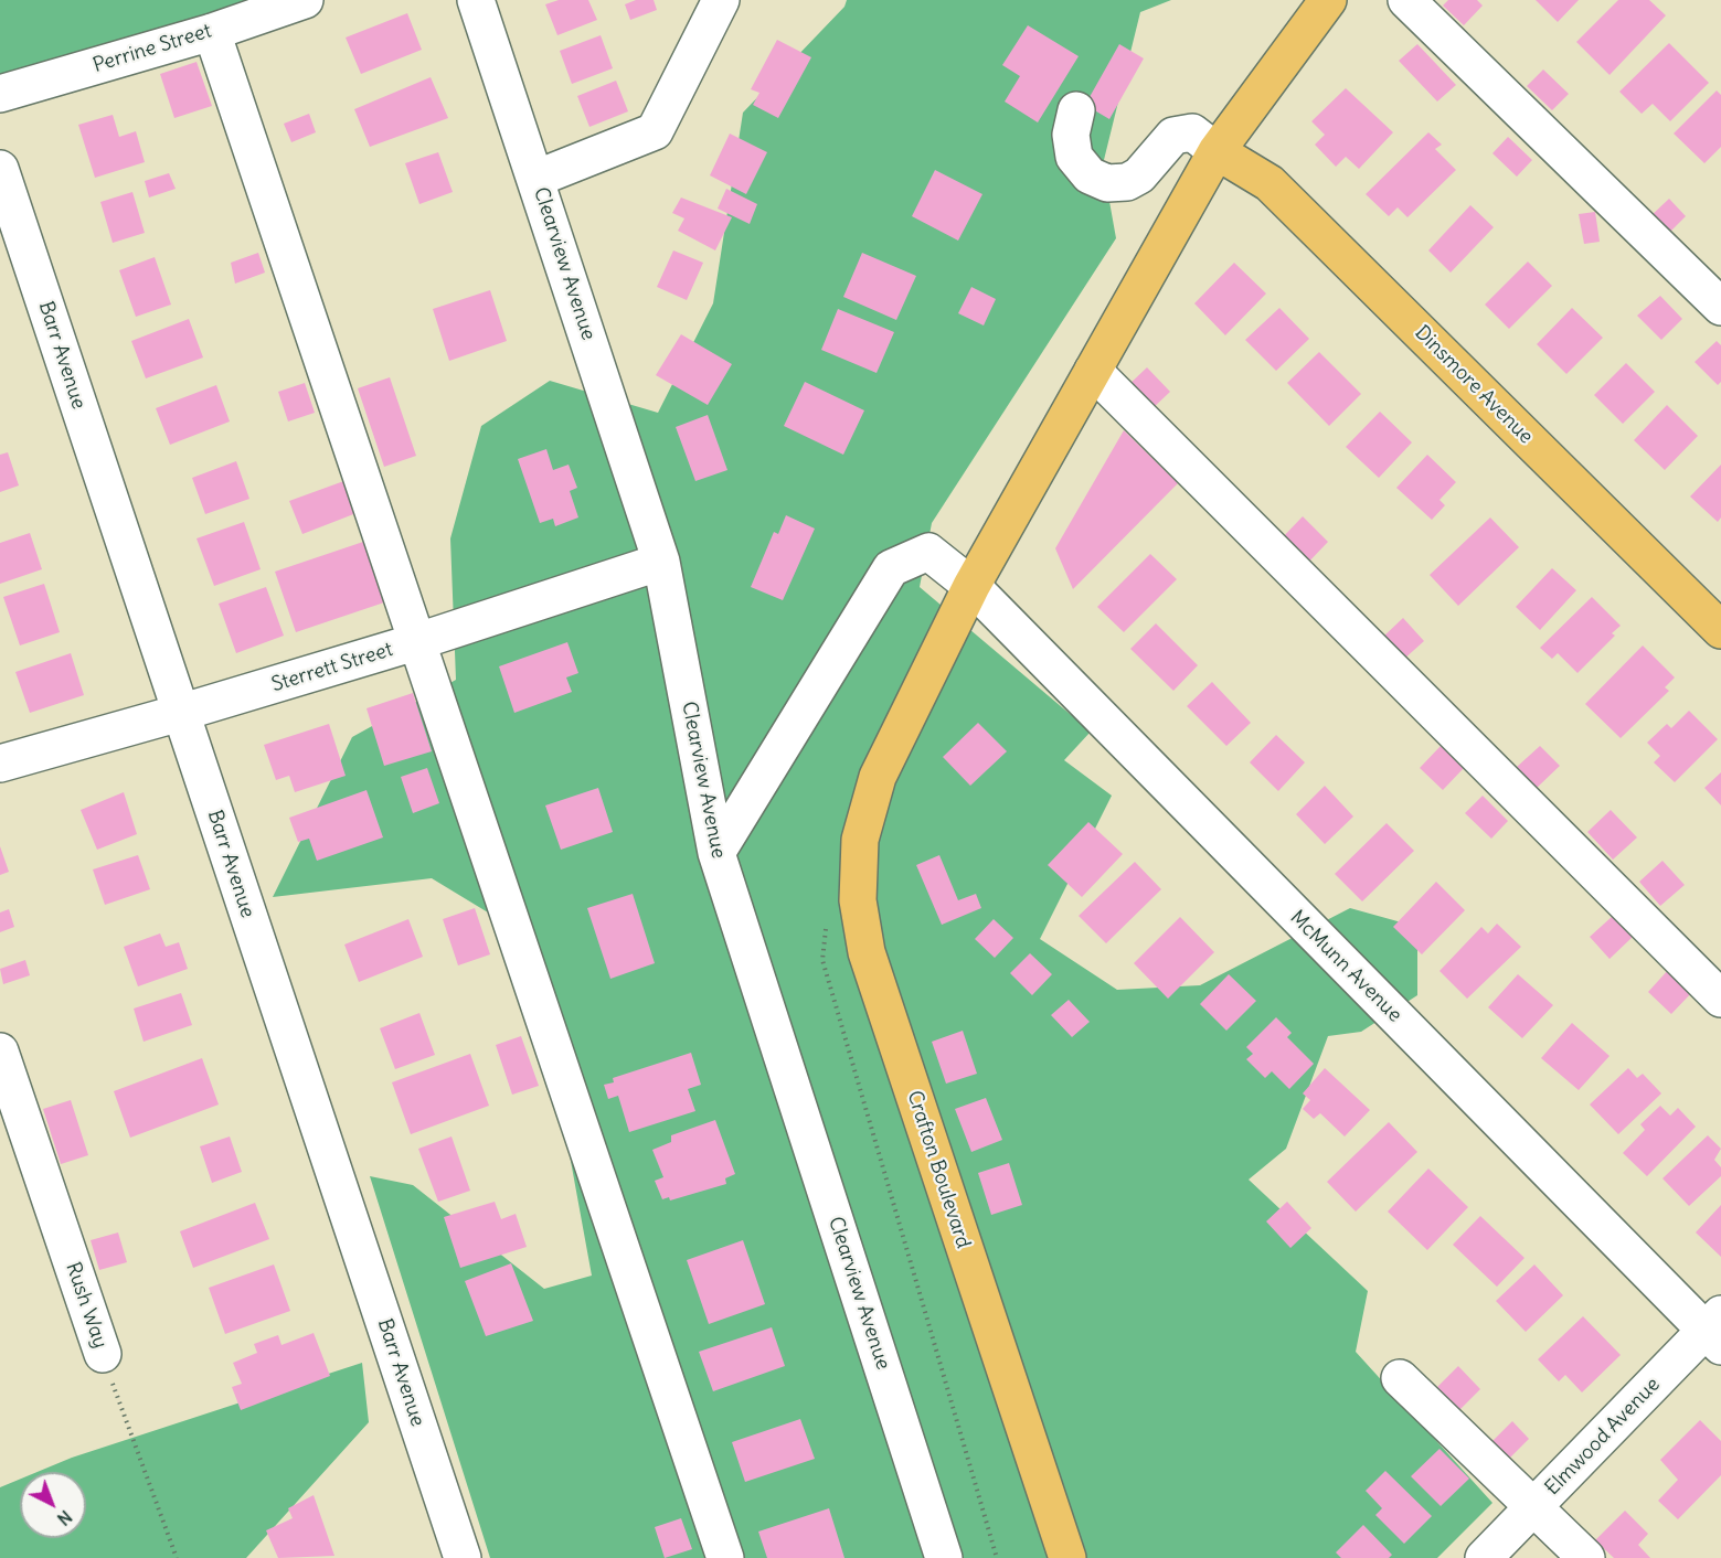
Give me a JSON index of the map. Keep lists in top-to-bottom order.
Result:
{
  "streets": {
    "main road": ["Dinsmore Avenue", "Crafton Boulevard"],
    "street": [
      "Perrine Street",
      "Clearview Avenue",
      "Barr Avenue",
      "Sterrett Street",
      "McMunn Avenue",
      "Rush Way",
      "Elmwood Avenue"
    ]
  },
  "crossings": [
    ["Clearview Avenue", "Sterrett Street"],
    ["Barr Avenue", "Sterrett Street"],
    ["Dinsmore Avenue", "Crafton Boulevard"],
    ["McMunn Avenue", "Crafton Boulevard"],
    ["McMunn Avenue", "Elmwood Avenue"]
  ],
  "north": "bottom right"
}
